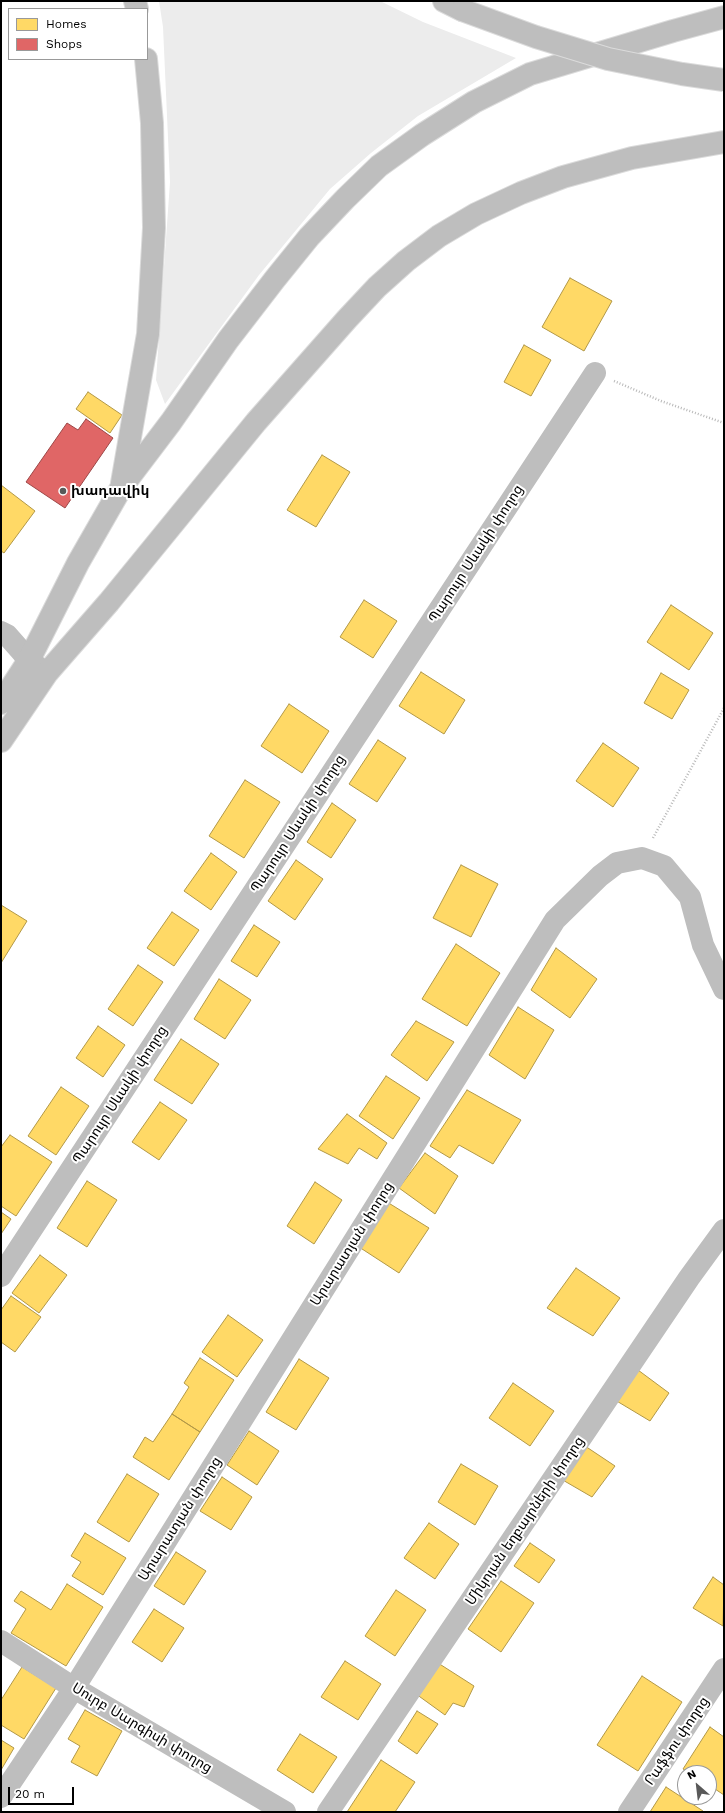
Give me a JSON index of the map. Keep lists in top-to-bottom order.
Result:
{
  "streets": {
    "main road": [
      "Պարույր Սևակի փողոց",
      "Արարատյան փողոց",
      "Միկոյան եղբայրների փողոց",
      "Սուրբ Սարգիսի փողոց",
      "Րաֆֆու փողոց"
    ]
  },
  "crossings": [
    ["Արարատյան փողոց", "Սուրբ Սարգիսի փողոց"]
  ],
  "places": ["խադավիկ"],
  "legend": ["Homes", "Shops"],
  "scale_bar": "20 m",
  "north": "top left"
}
